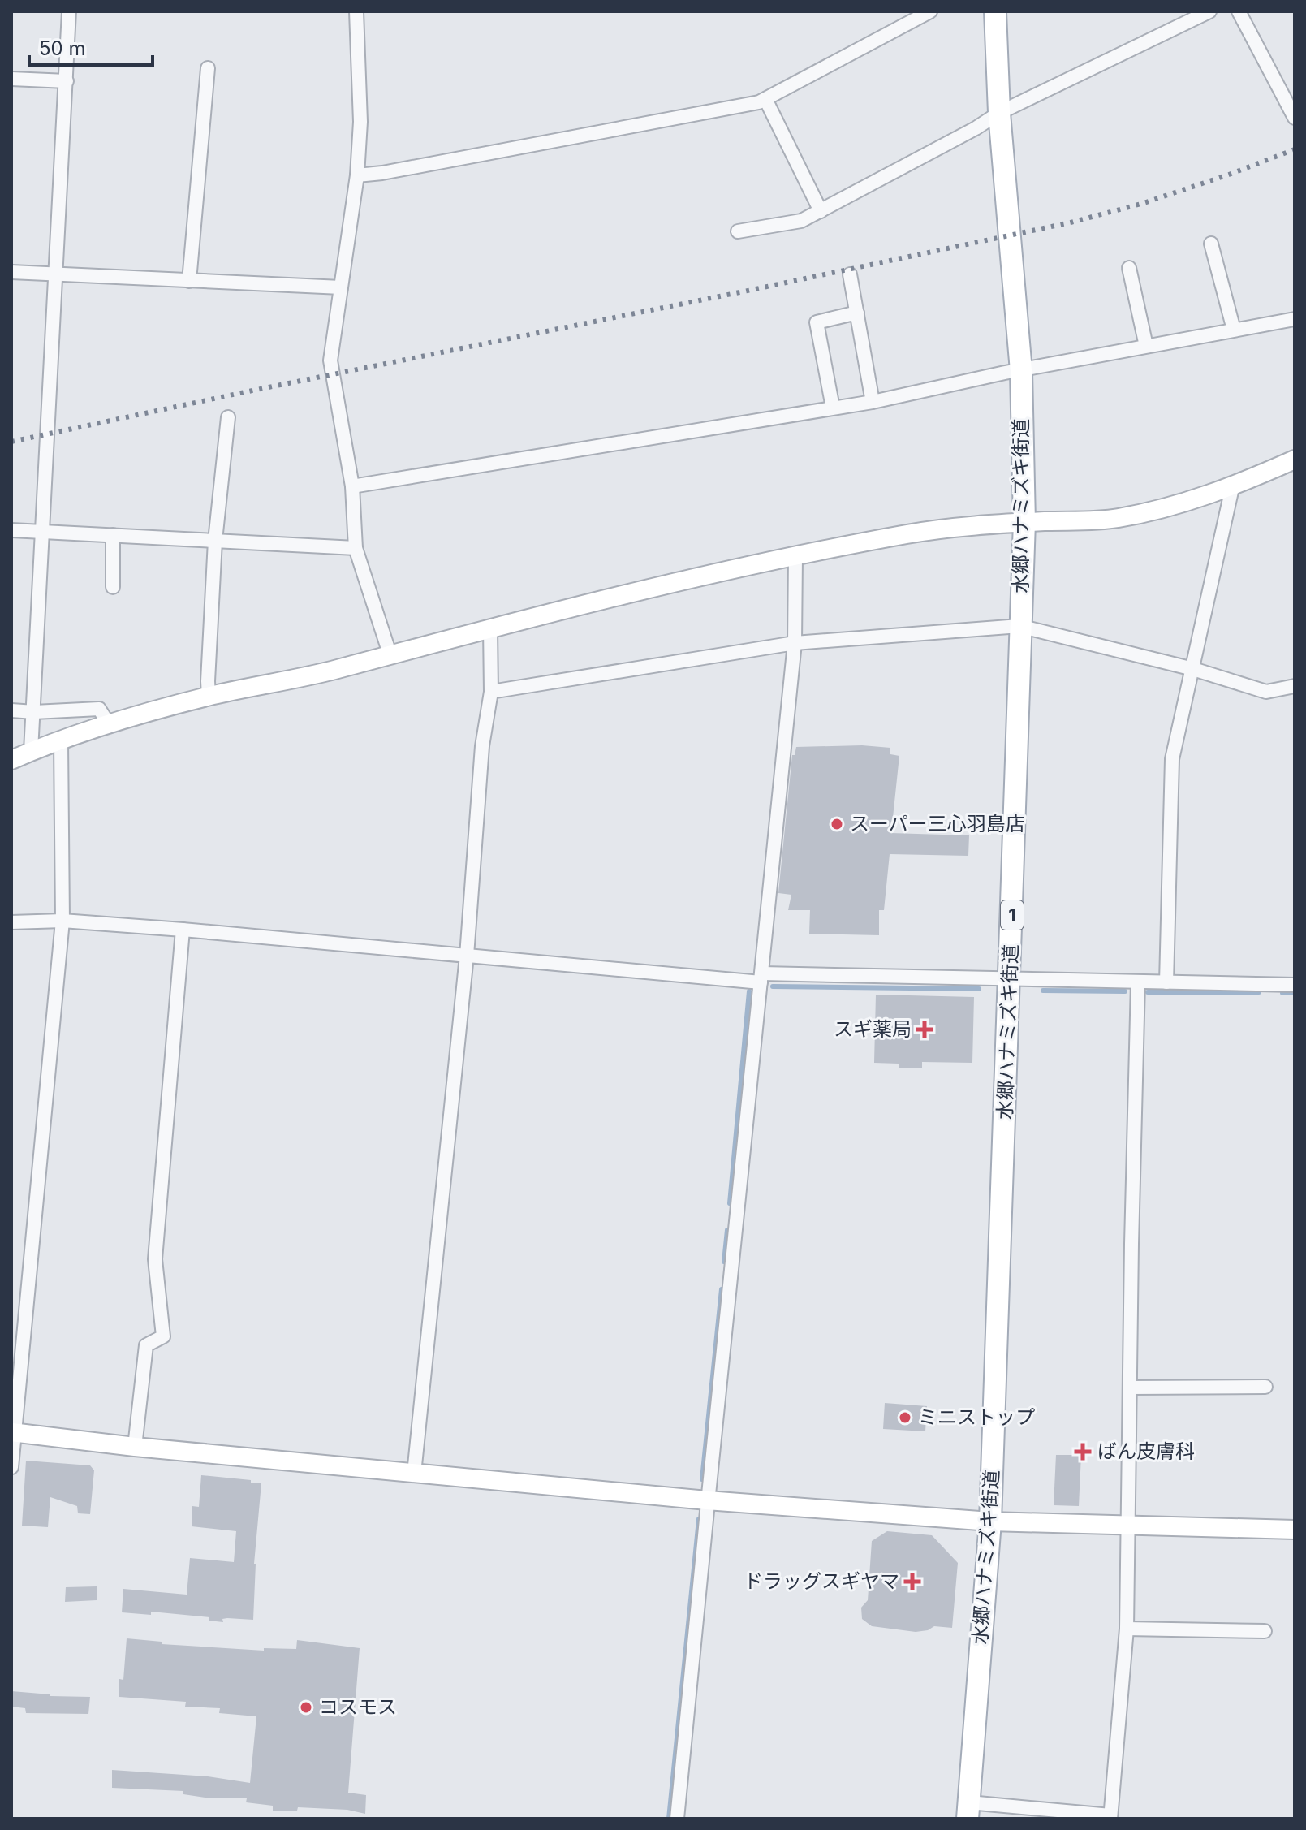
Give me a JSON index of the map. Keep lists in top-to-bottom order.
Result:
{
  "streets": {
    "main road": ["水郷ハナミズキ街道", "1"]
  },
  "places": {
    "other": ["スーパー三心羽島店", "ミニストップ", "コスモス"],
    "health": ["スギ薬局", "ばん皮膚科", "ドラッグスギヤマ"]
  },
  "scale_bar": "50 m"
}
